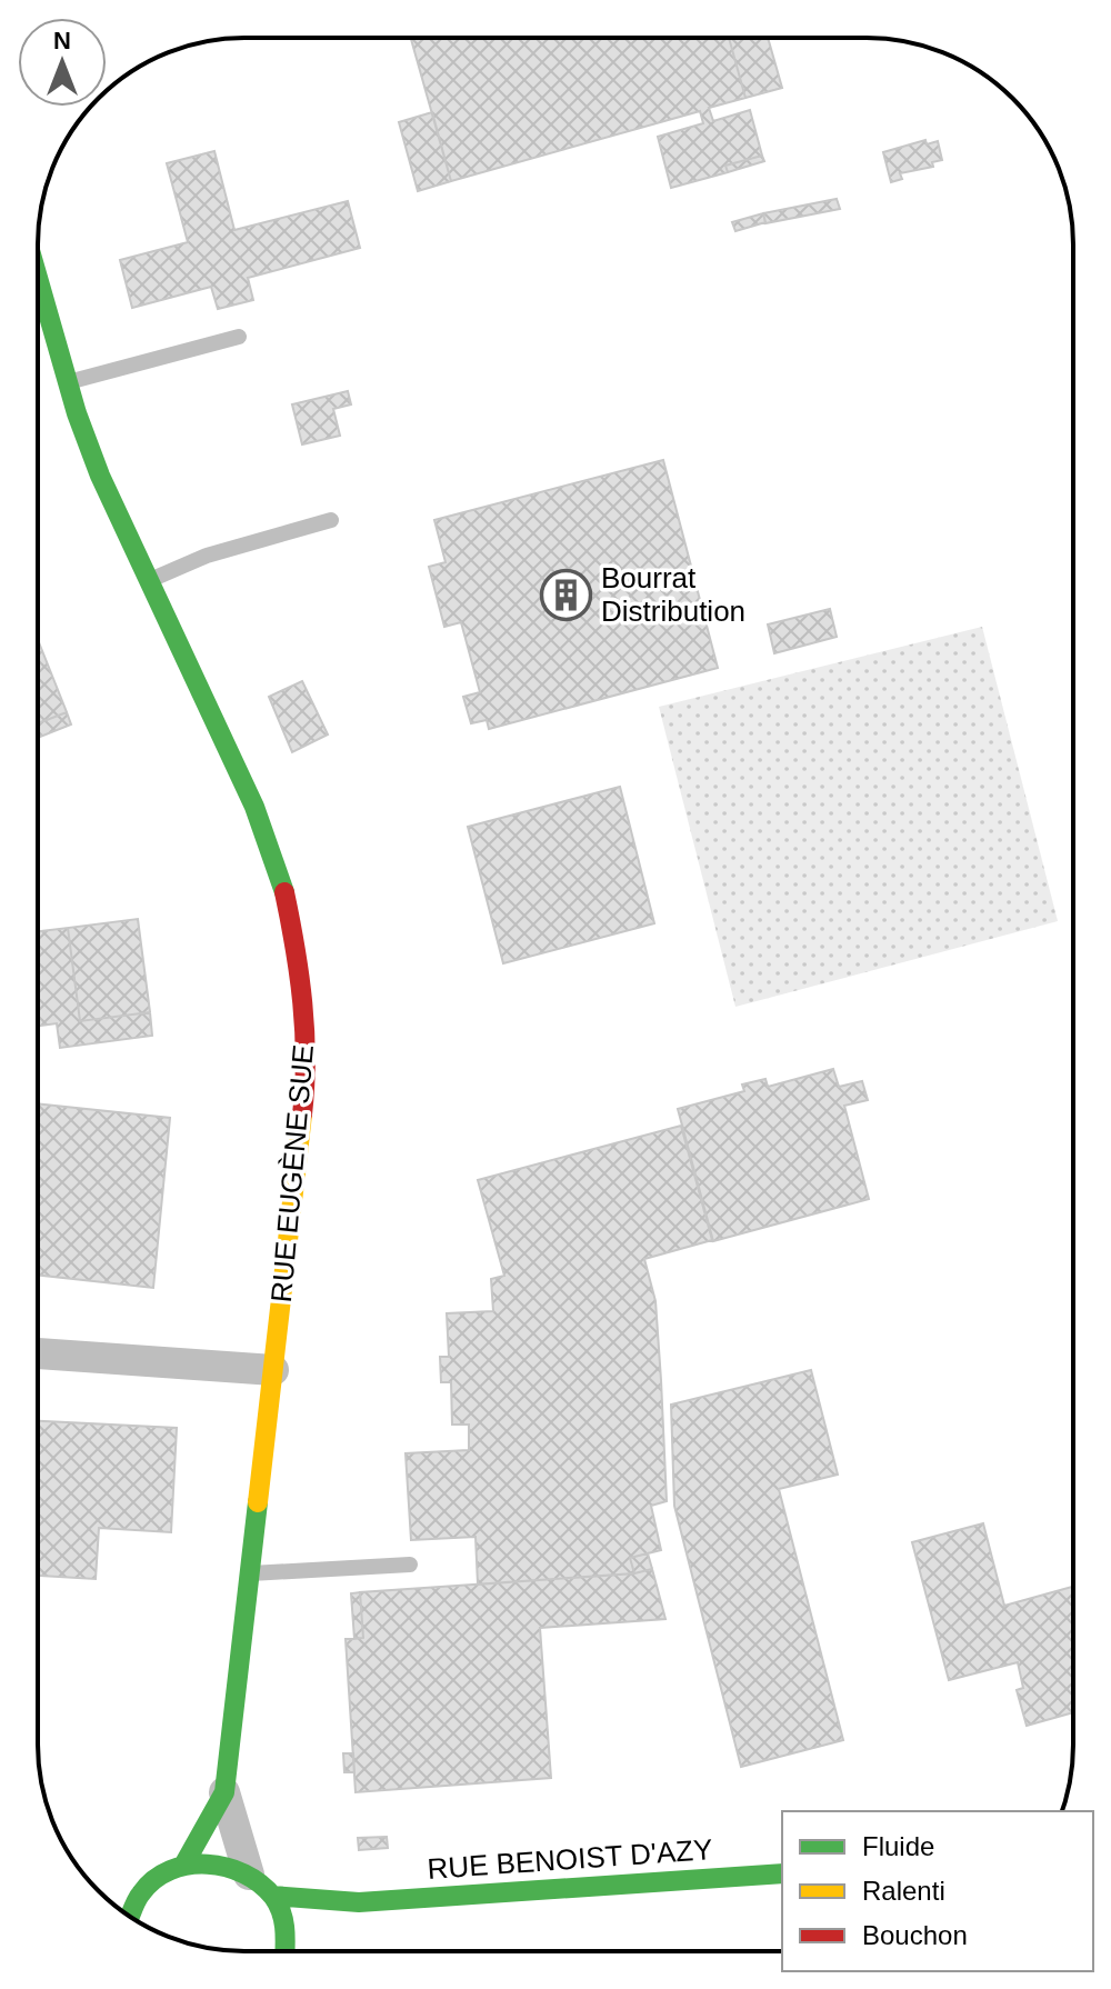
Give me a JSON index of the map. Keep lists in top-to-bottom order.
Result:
{
  "streets": {
    "street": ["RUE EUGÈNE SUE", "RUE BENOIST D'AZY"]
  },
  "places": {
    "building": ["Bourrat Distribution"]
  },
  "legend": ["Fluide", "Ralenti", "Bouchon"],
  "north": "top"
}
